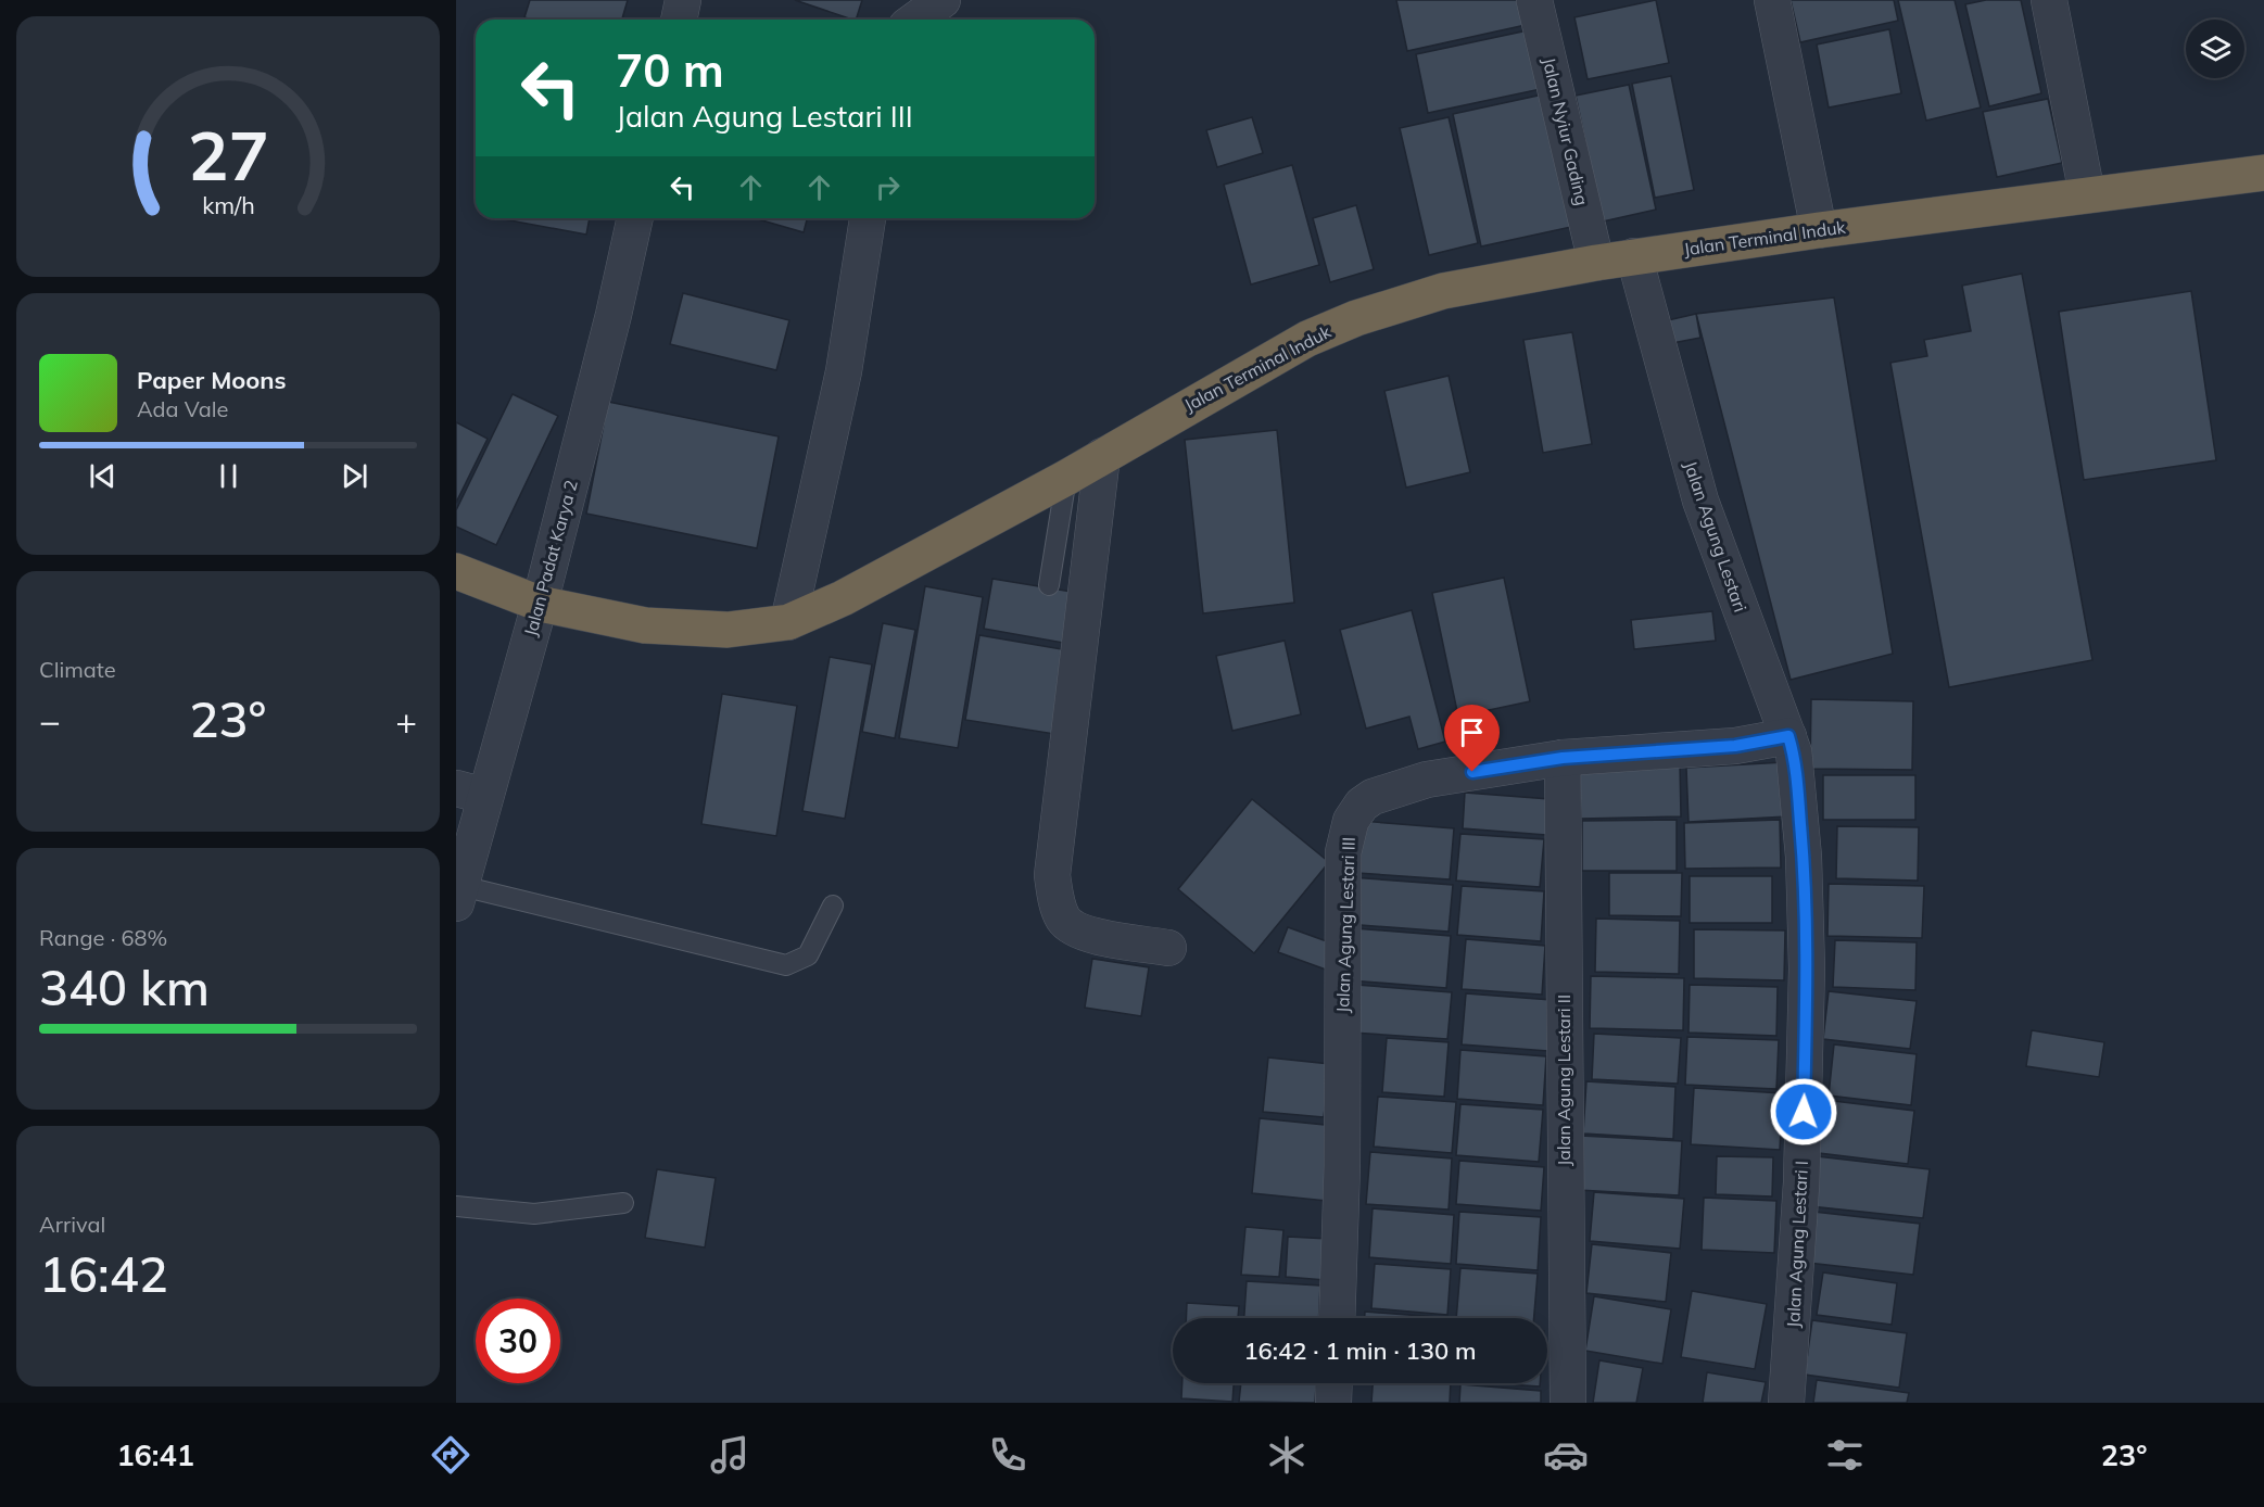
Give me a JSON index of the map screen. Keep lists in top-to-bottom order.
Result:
{
  "streets": {
    "highway": ["Jalan Terminal Induk"],
    "street": [
      "Jalan Nyiur Gading",
      "Jalan Agung Lestari",
      "Jalan Padat Karya 2",
      "Jalan Agung Lestari III",
      "Jalan Agung Lestari II",
      "Jalan Agung Lestari I"
    ]
  },
  "crossings": [
    ["Jalan Nyiur Gading", "Jalan Terminal Induk"],
    ["Jalan Terminal Induk", "Jalan Agung Lestari"],
    ["Jalan Terminal Induk", "Jalan Padat Karya 2"],
    ["Jalan Agung Lestari", "Jalan Agung Lestari III"],
    ["Jalan Agung Lestari", "Jalan Agung Lestari I"],
    ["Jalan Agung Lestari III", "Jalan Agung Lestari II"],
    ["Jalan Agung Lestari III", "Jalan Agung Lestari I"]
  ],
  "page": {
    "turn": ["70 m", "Jalan Agung Lestari III"],
    "song": ["Paper Moons", "Ada Vale"],
    "tile": [
      "Climate",
      ["Range · 68%", "340 km"],
      ["Arrival", "16:42"]
    ],
    "heat": ["−", "23°", "+"],
    "limit": "30",
    "trip": "16:42 · 1 min · 130 m",
    "tabs": ["16:41", "23°"],
    "gauge": ["27", "km/h"]
  }
}
